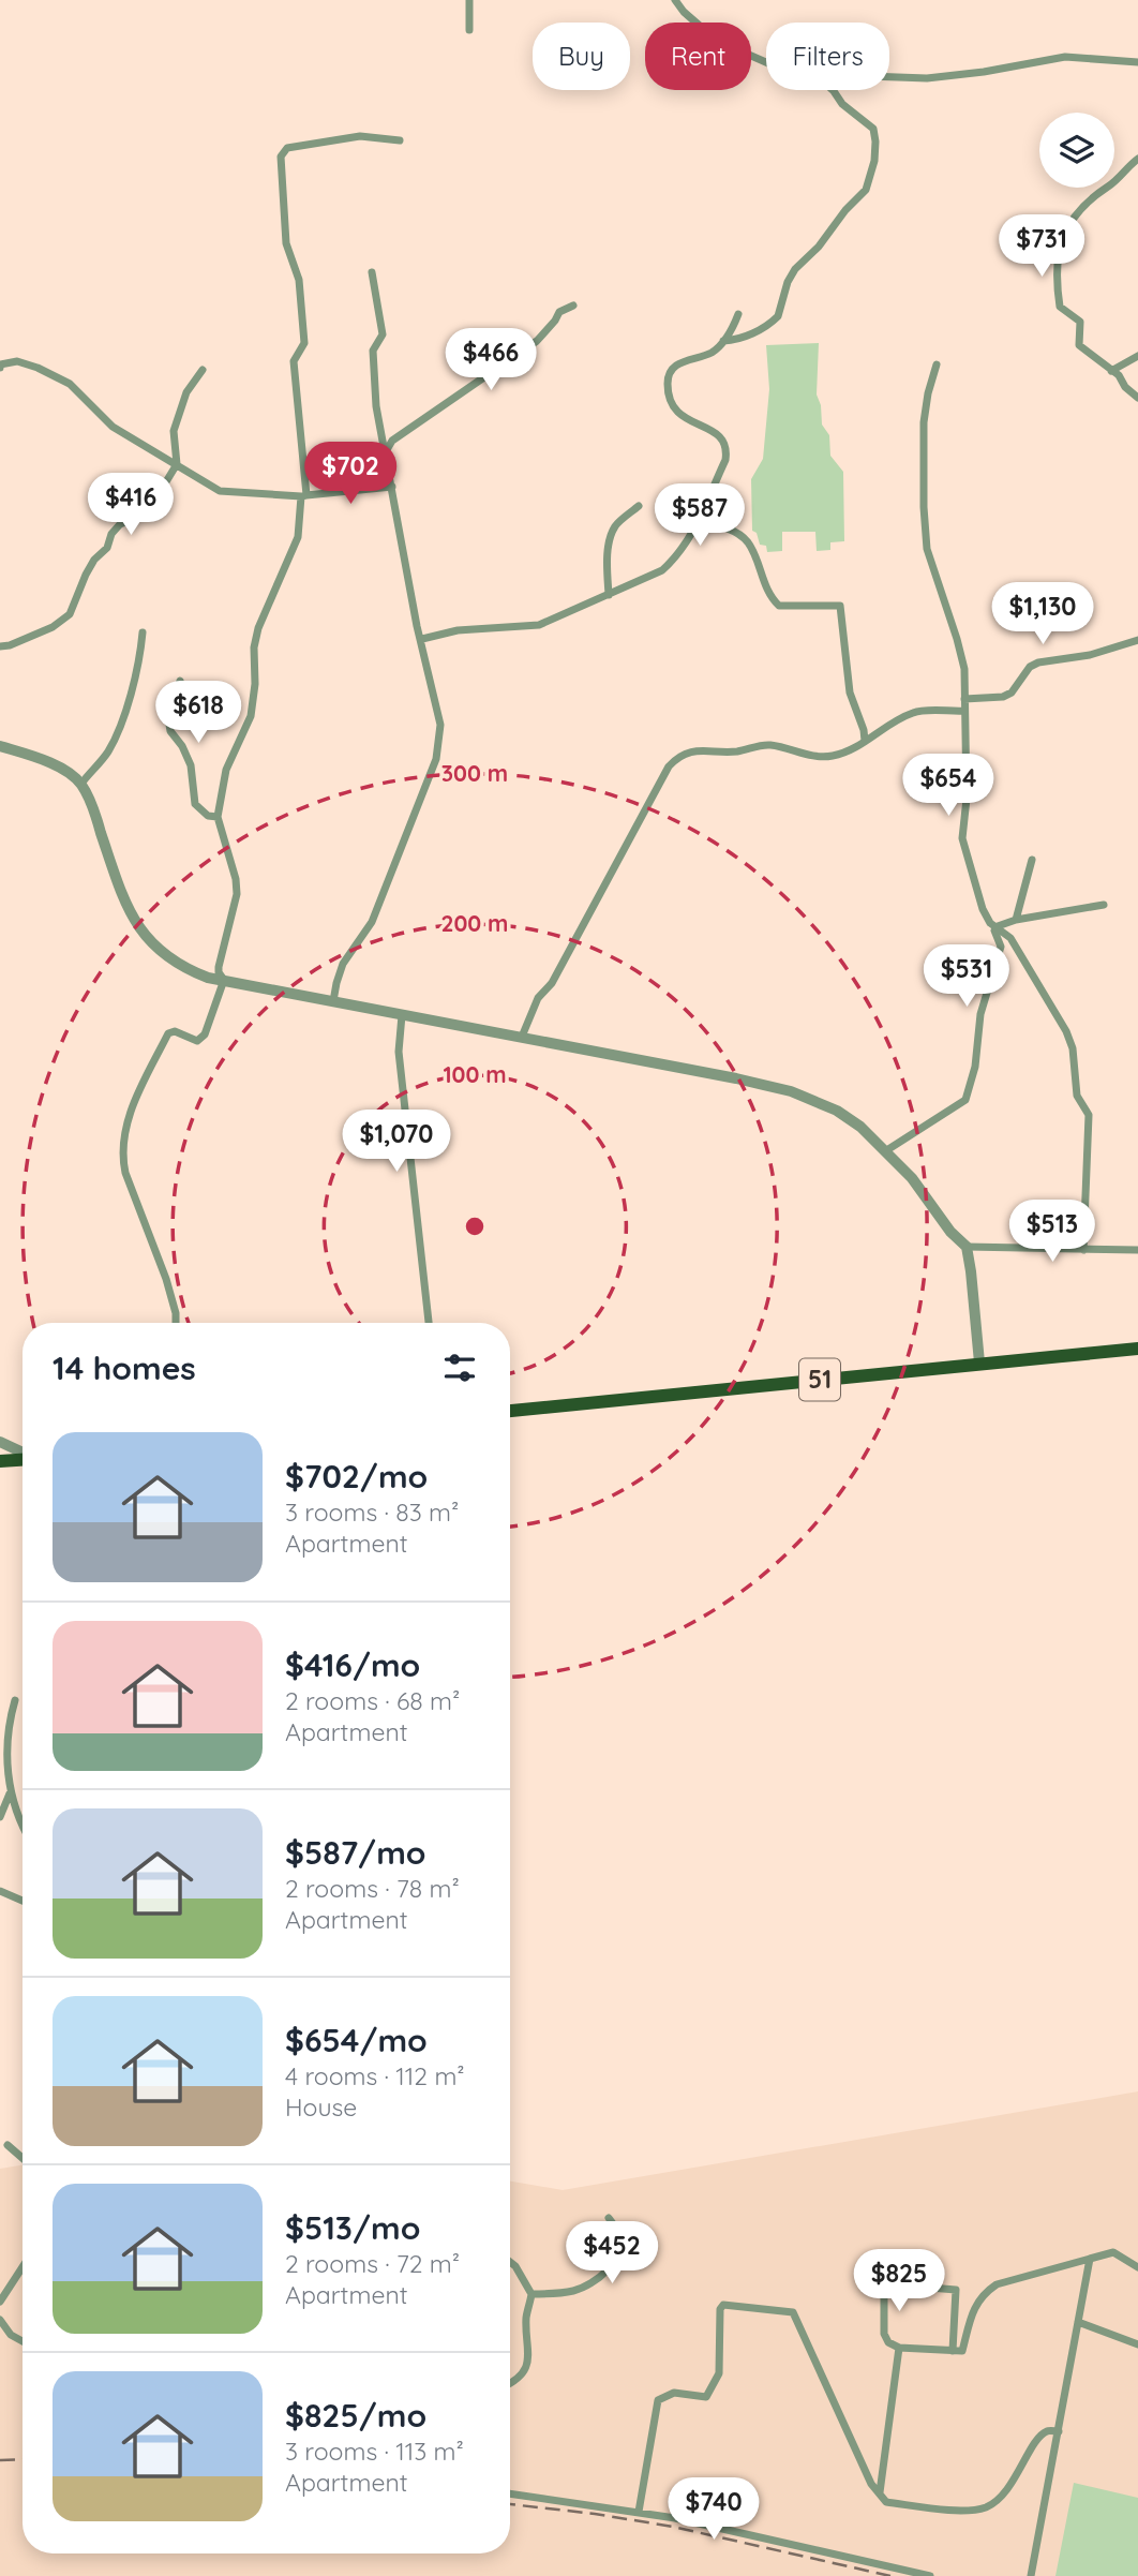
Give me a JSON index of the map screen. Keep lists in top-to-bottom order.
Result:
{
  "streets": {
    "main road": ["51"]
  },
  "page": {
    "chip": ["Buy", "Rent", "Filters"],
    "price": [
      "$731",
      "$466",
      "$702",
      "$416",
      "$587",
      "$1,130",
      "$618",
      "$654",
      "$531",
      "$1,070",
      "$513",
      "$452",
      "$825",
      "$740"
    ],
    "heading": "14 homes",
    "list": [
      {
        "name": "$702/mo",
        "note": "3 rooms · 83 m² · Apartment"
      },
      {
        "name": "$416/mo",
        "note": "2 rooms · 68 m² · Apartment"
      },
      {
        "name": "$587/mo",
        "note": "2 rooms · 78 m² · Apartment"
      },
      {
        "name": "$654/mo",
        "note": "4 rooms · 112 m² · House"
      },
      {
        "name": "$513/mo",
        "note": "2 rooms · 72 m² · Apartment"
      },
      {
        "name": "$825/mo",
        "note": "3 rooms · 113 m² · Apartment"
      }
    ]
  },
  "rings": ["300 m", "200 m", "100 m"]
}
